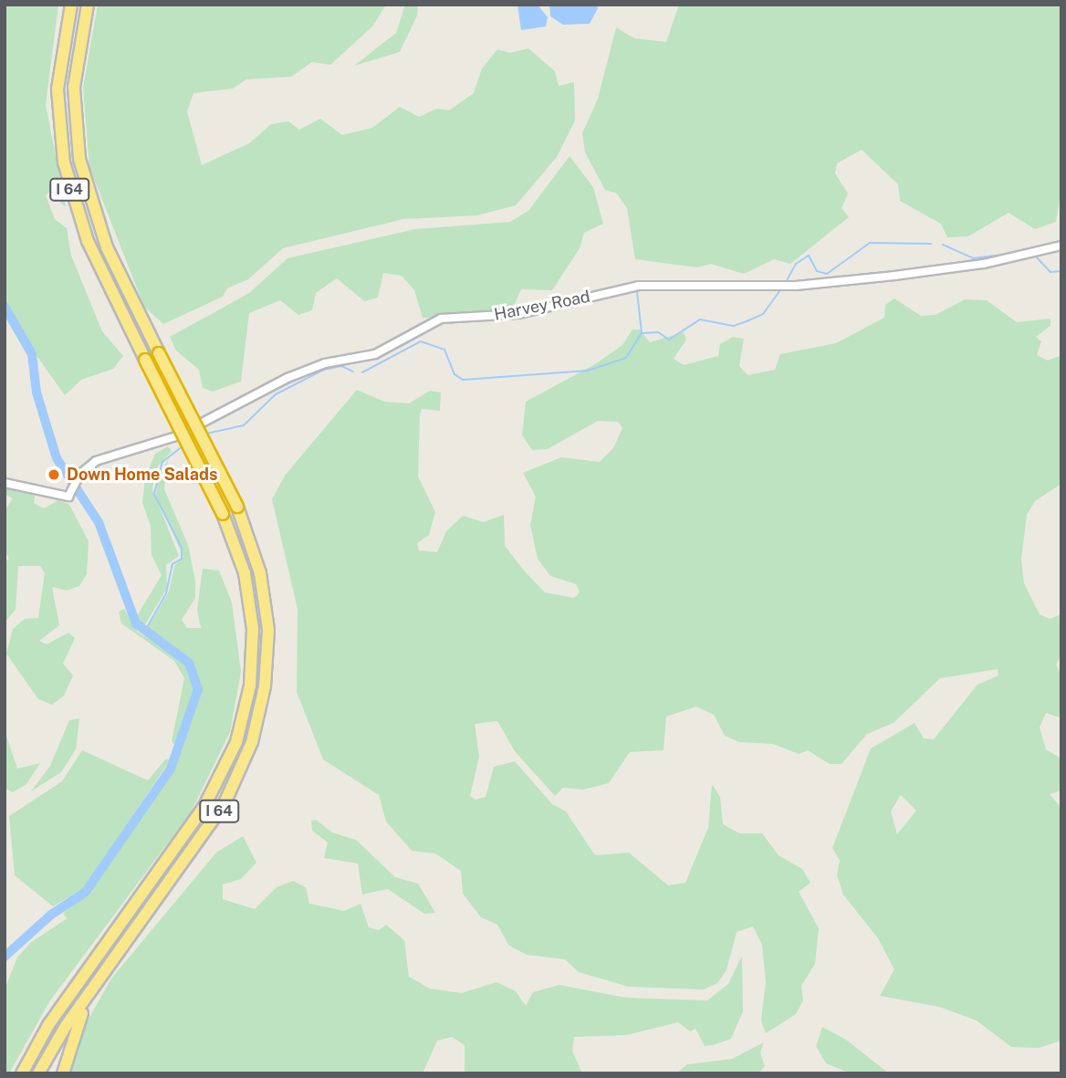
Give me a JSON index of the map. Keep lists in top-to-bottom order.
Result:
{
  "streets": {
    "highway": ["I 64"],
    "street": ["Harvey Road"]
  },
  "places": ["Down Home Salads"]
}
